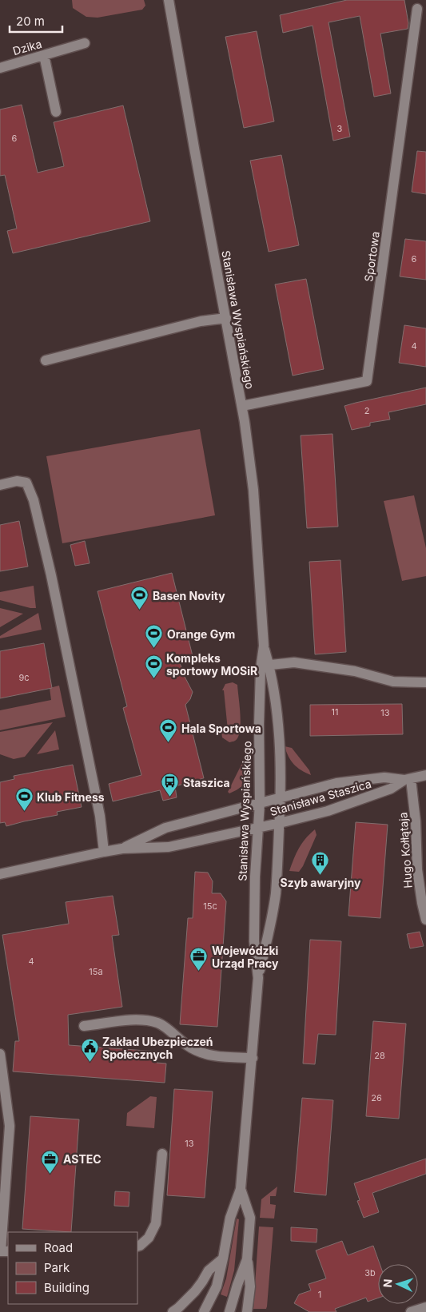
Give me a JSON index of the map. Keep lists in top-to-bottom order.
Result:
{
  "streets": {
    "street": [
      "Dzika",
      "Sportowa",
      "Stanisława Wyspiańskiego",
      "Stanisława Staszica",
      "Hugo Kołłątaja"
    ]
  },
  "crossings": [
    ["Sportowa", "Stanisława Wyspiańskiego"],
    ["Stanisława Wyspiańskiego", "Stanisława Staszica"],
    ["Stanisława Staszica", "Hugo Kołłątaja"]
  ],
  "places": {
    "sports": [
      "Basen Novity",
      "Orange Gym",
      "Kompleks sportowy MOSiR",
      "Hala Sportowa",
      "Klub Fitness"
    ],
    "bus stop": ["Staszica"],
    "building": ["Szyb awaryjny"],
    "office": ["Wojewódzki Urząd Pracy", "ASTEC"],
    "public building": ["Zakład Ubezpieczeń Społecznych"]
  },
  "house_numbers": [
    "3",
    "6",
    "6",
    "4",
    "2",
    "9c",
    "11",
    "13",
    "15c",
    "4",
    "15a",
    "28",
    "26",
    "13",
    "3b",
    "1"
  ],
  "legend": ["Road", "Park", "Building"],
  "scale_bar": "20 m",
  "north": "left"
}
